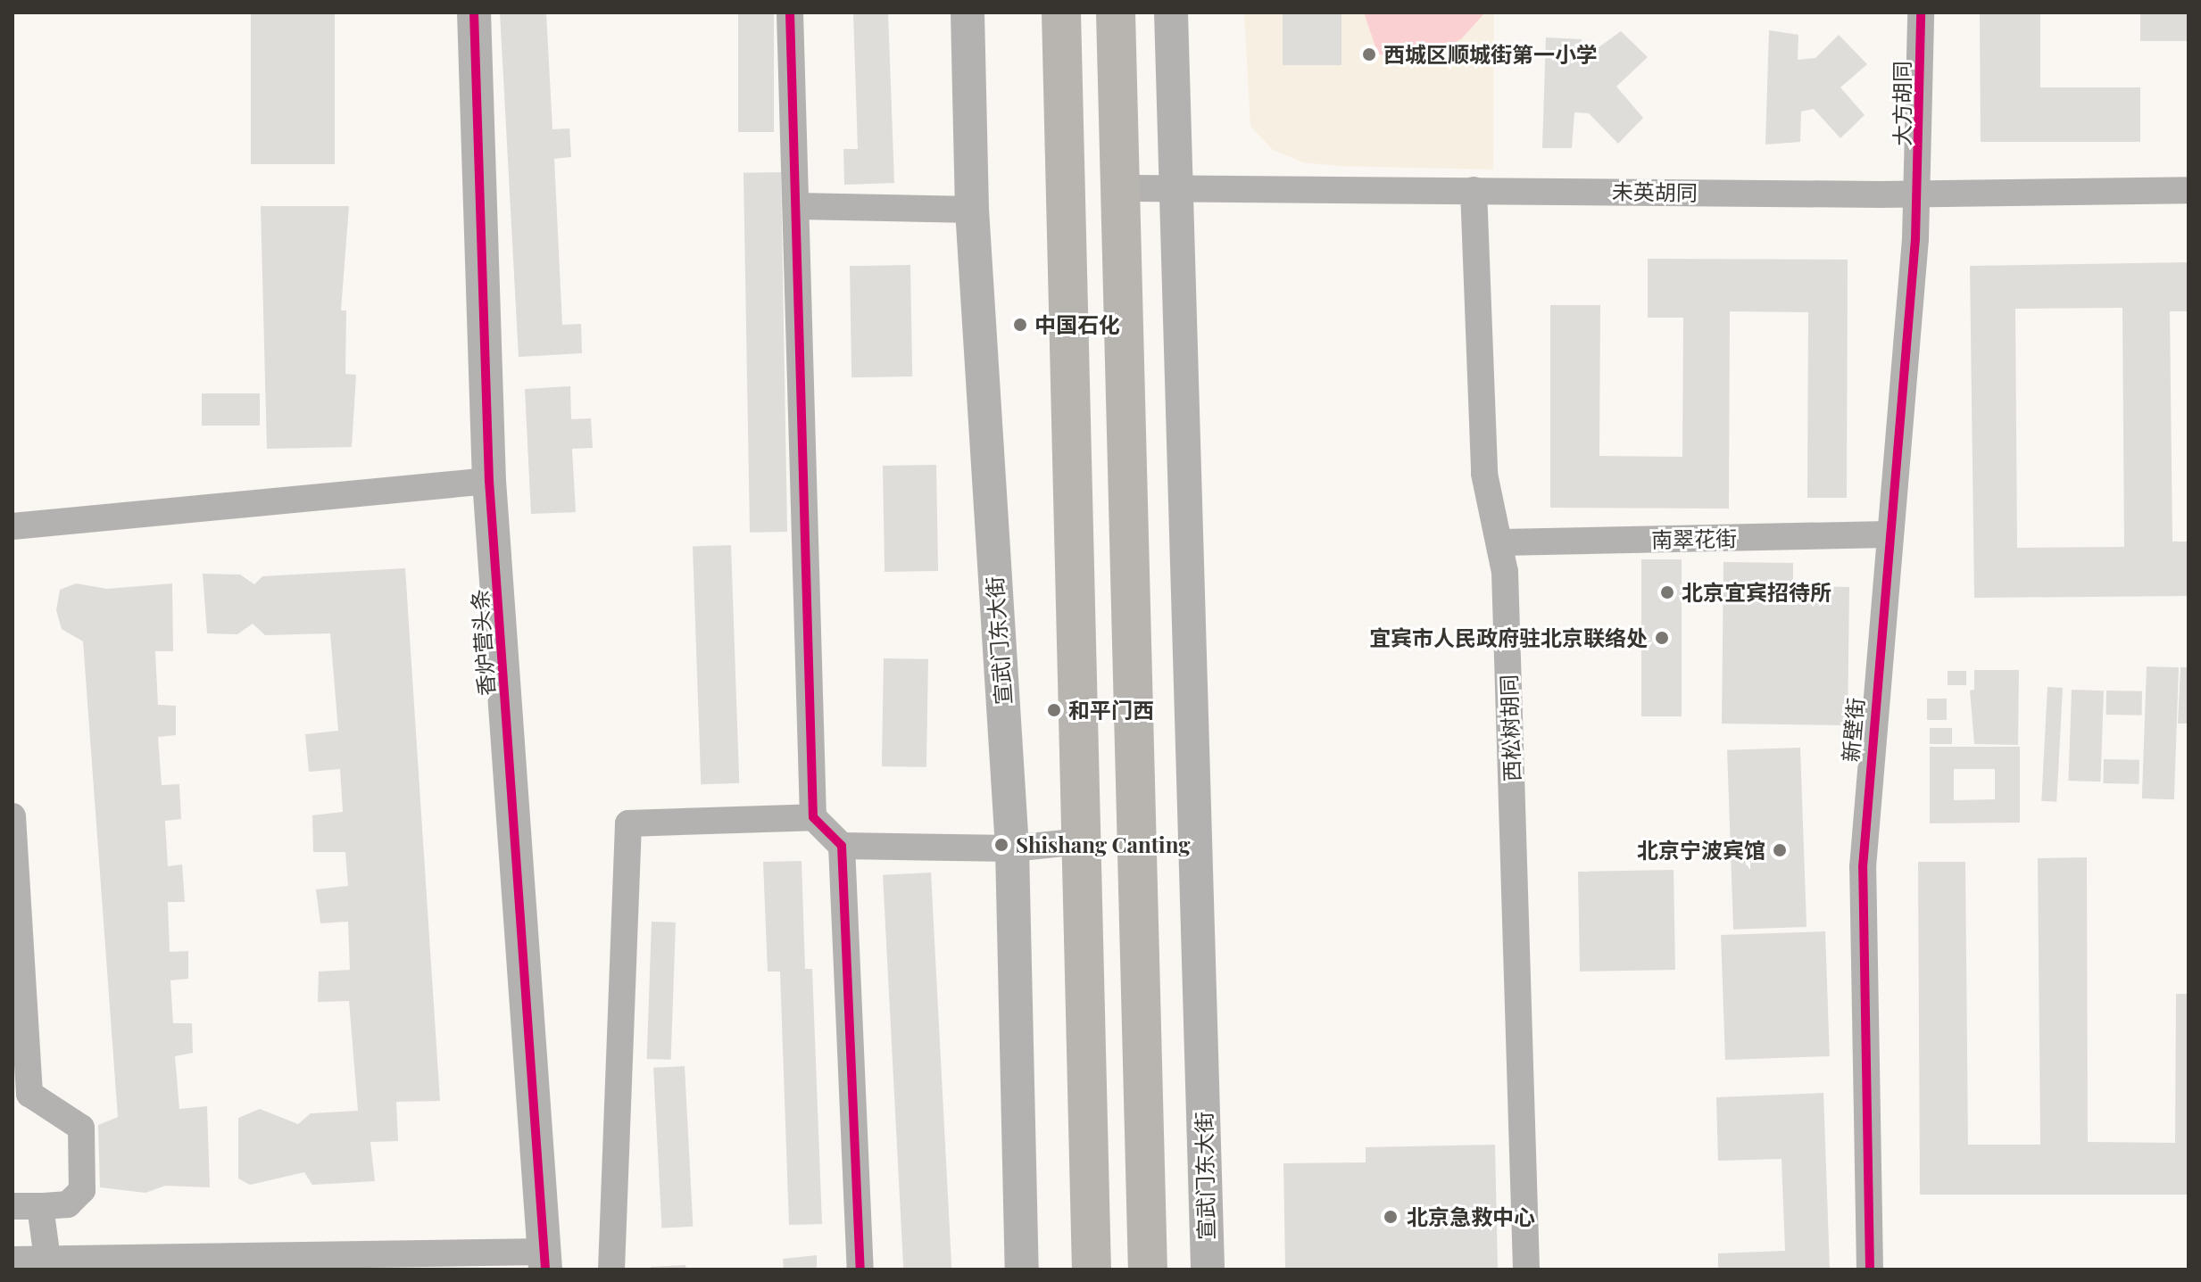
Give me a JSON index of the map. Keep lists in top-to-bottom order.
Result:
{
  "streets": {
    "street": [
      "大方胡同",
      "未英胡同",
      "南翠花街",
      "宣武门东大街",
      "香炉营头条",
      "西松树胡同",
      "新壁街"
    ]
  },
  "crossings": [
    ["大方胡同", "未英胡同"],
    ["大方胡同", "新壁街"],
    ["未英胡同", "宣武门东大街"],
    ["未英胡同", "西松树胡同"],
    ["未英胡同", "新壁街"],
    ["南翠花街", "西松树胡同"],
    ["南翠花街", "新壁街"]
  ],
  "places": [
    "西城区顺城街第一小学",
    "中国石化",
    "北京宜宾招待所",
    "宜宾市人民政府驻北京联络处",
    "和平门西",
    "Shishang Canting",
    "北京宁波宾馆",
    "北京急救中心"
  ]
}
